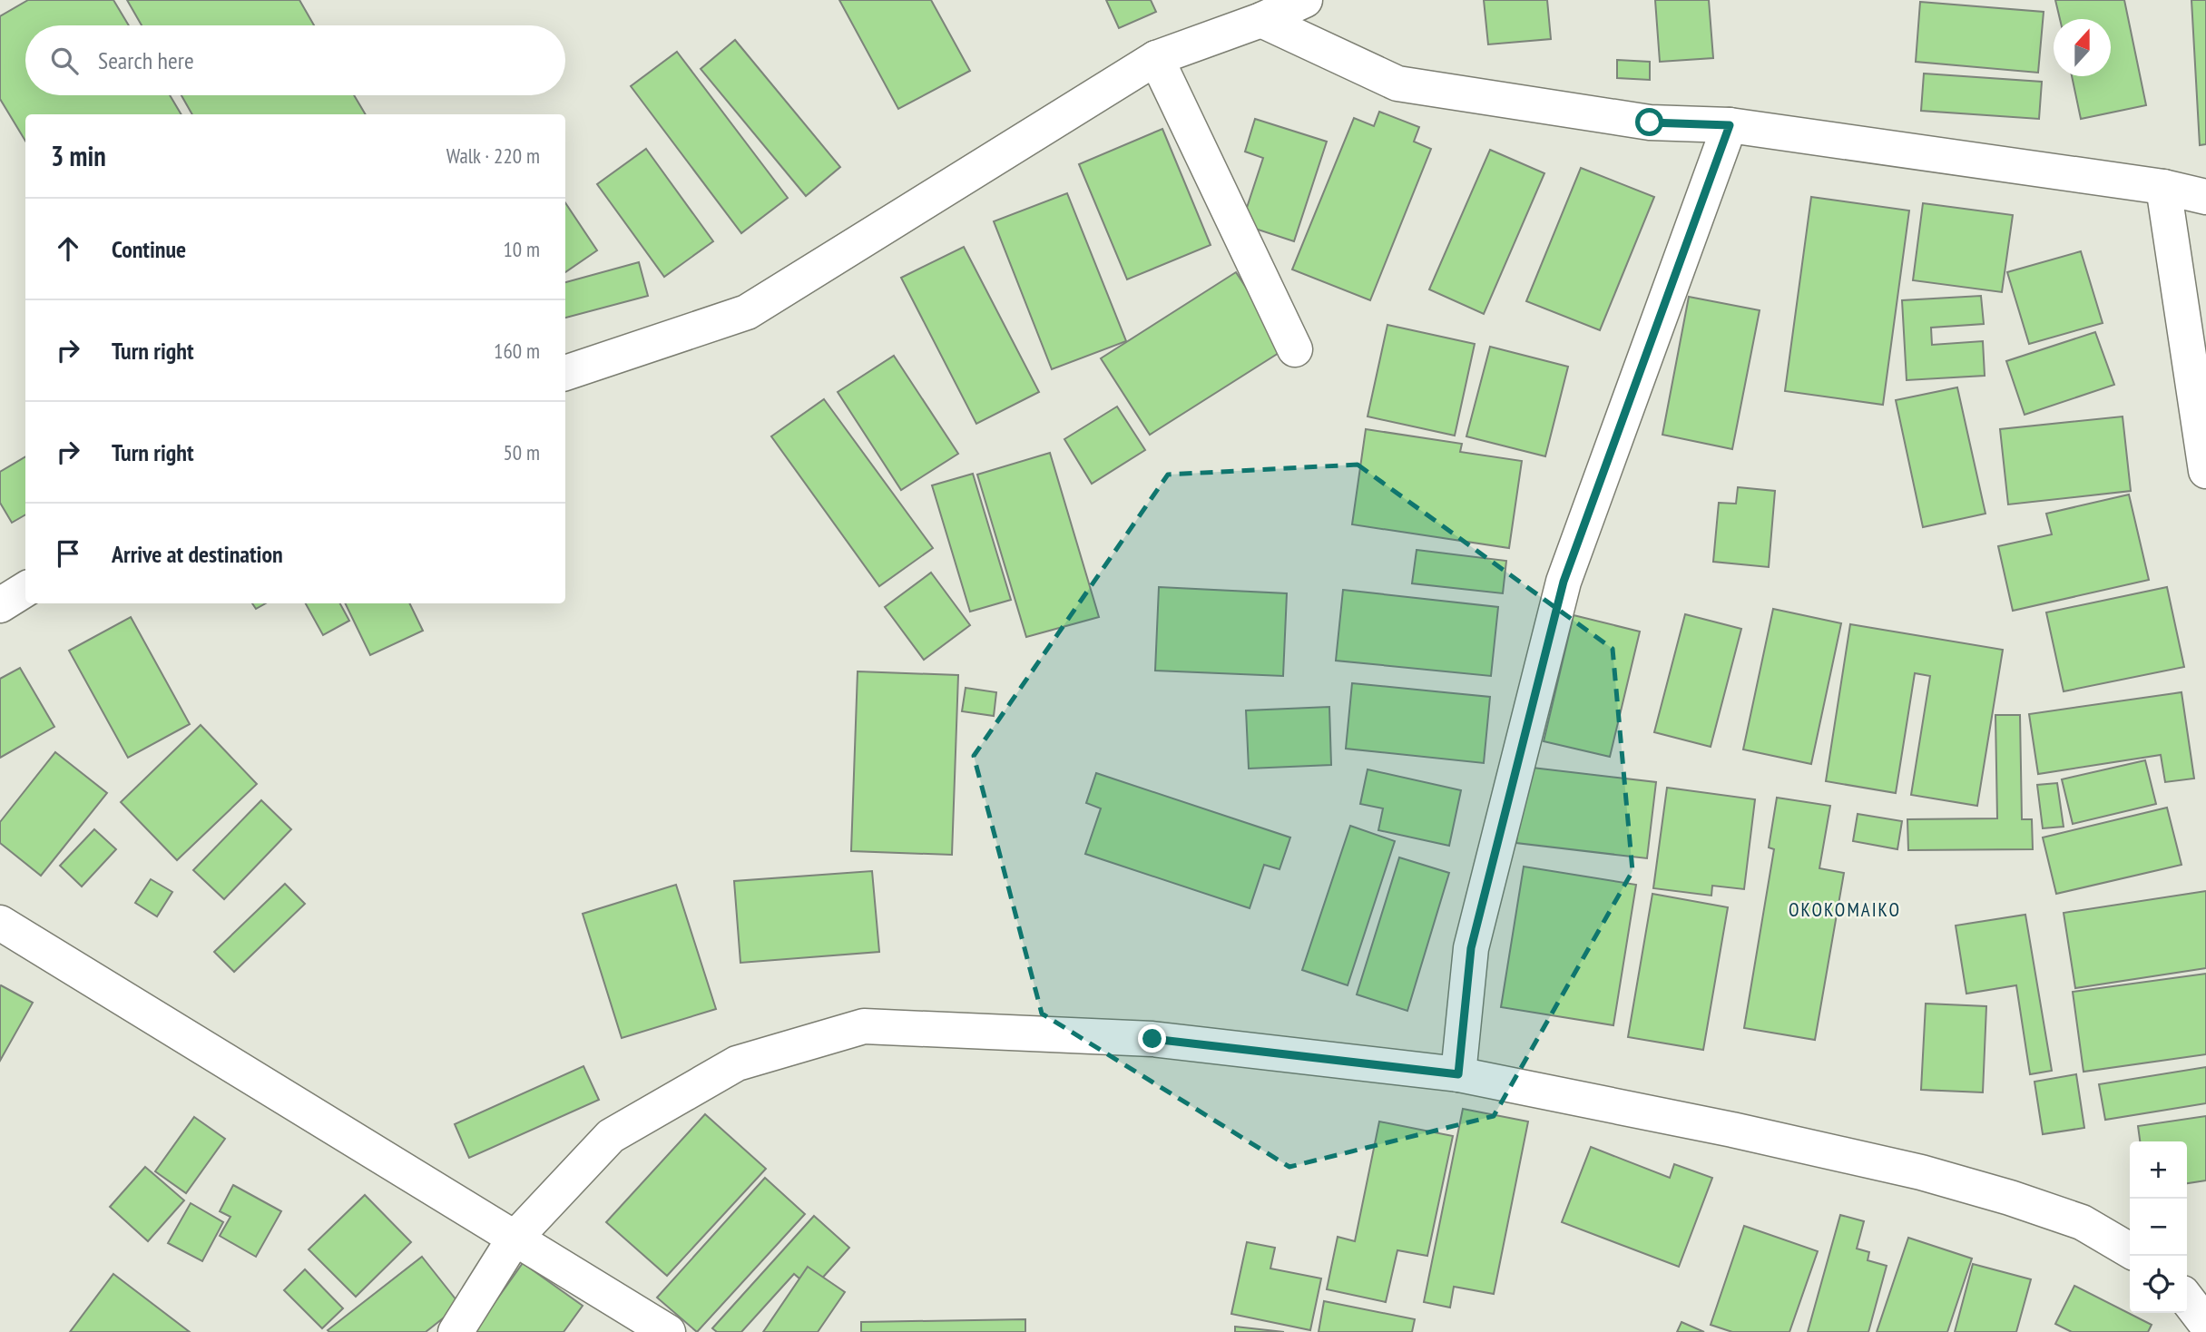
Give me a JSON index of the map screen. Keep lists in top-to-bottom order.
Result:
{
  "districts": ["OKOKOMAIKO"],
  "north": "top",
  "page": {
    "search": "Search here",
    "heading": ["3 min", "Walk · 220 m"],
    "list": [
      ["Continue", "10 m"],
      ["Turn right", "160 m"],
      ["Turn right", "50 m"],
      "Arrive at destination"
    ],
    "map_buttons": ["+", "−"]
  }
}
